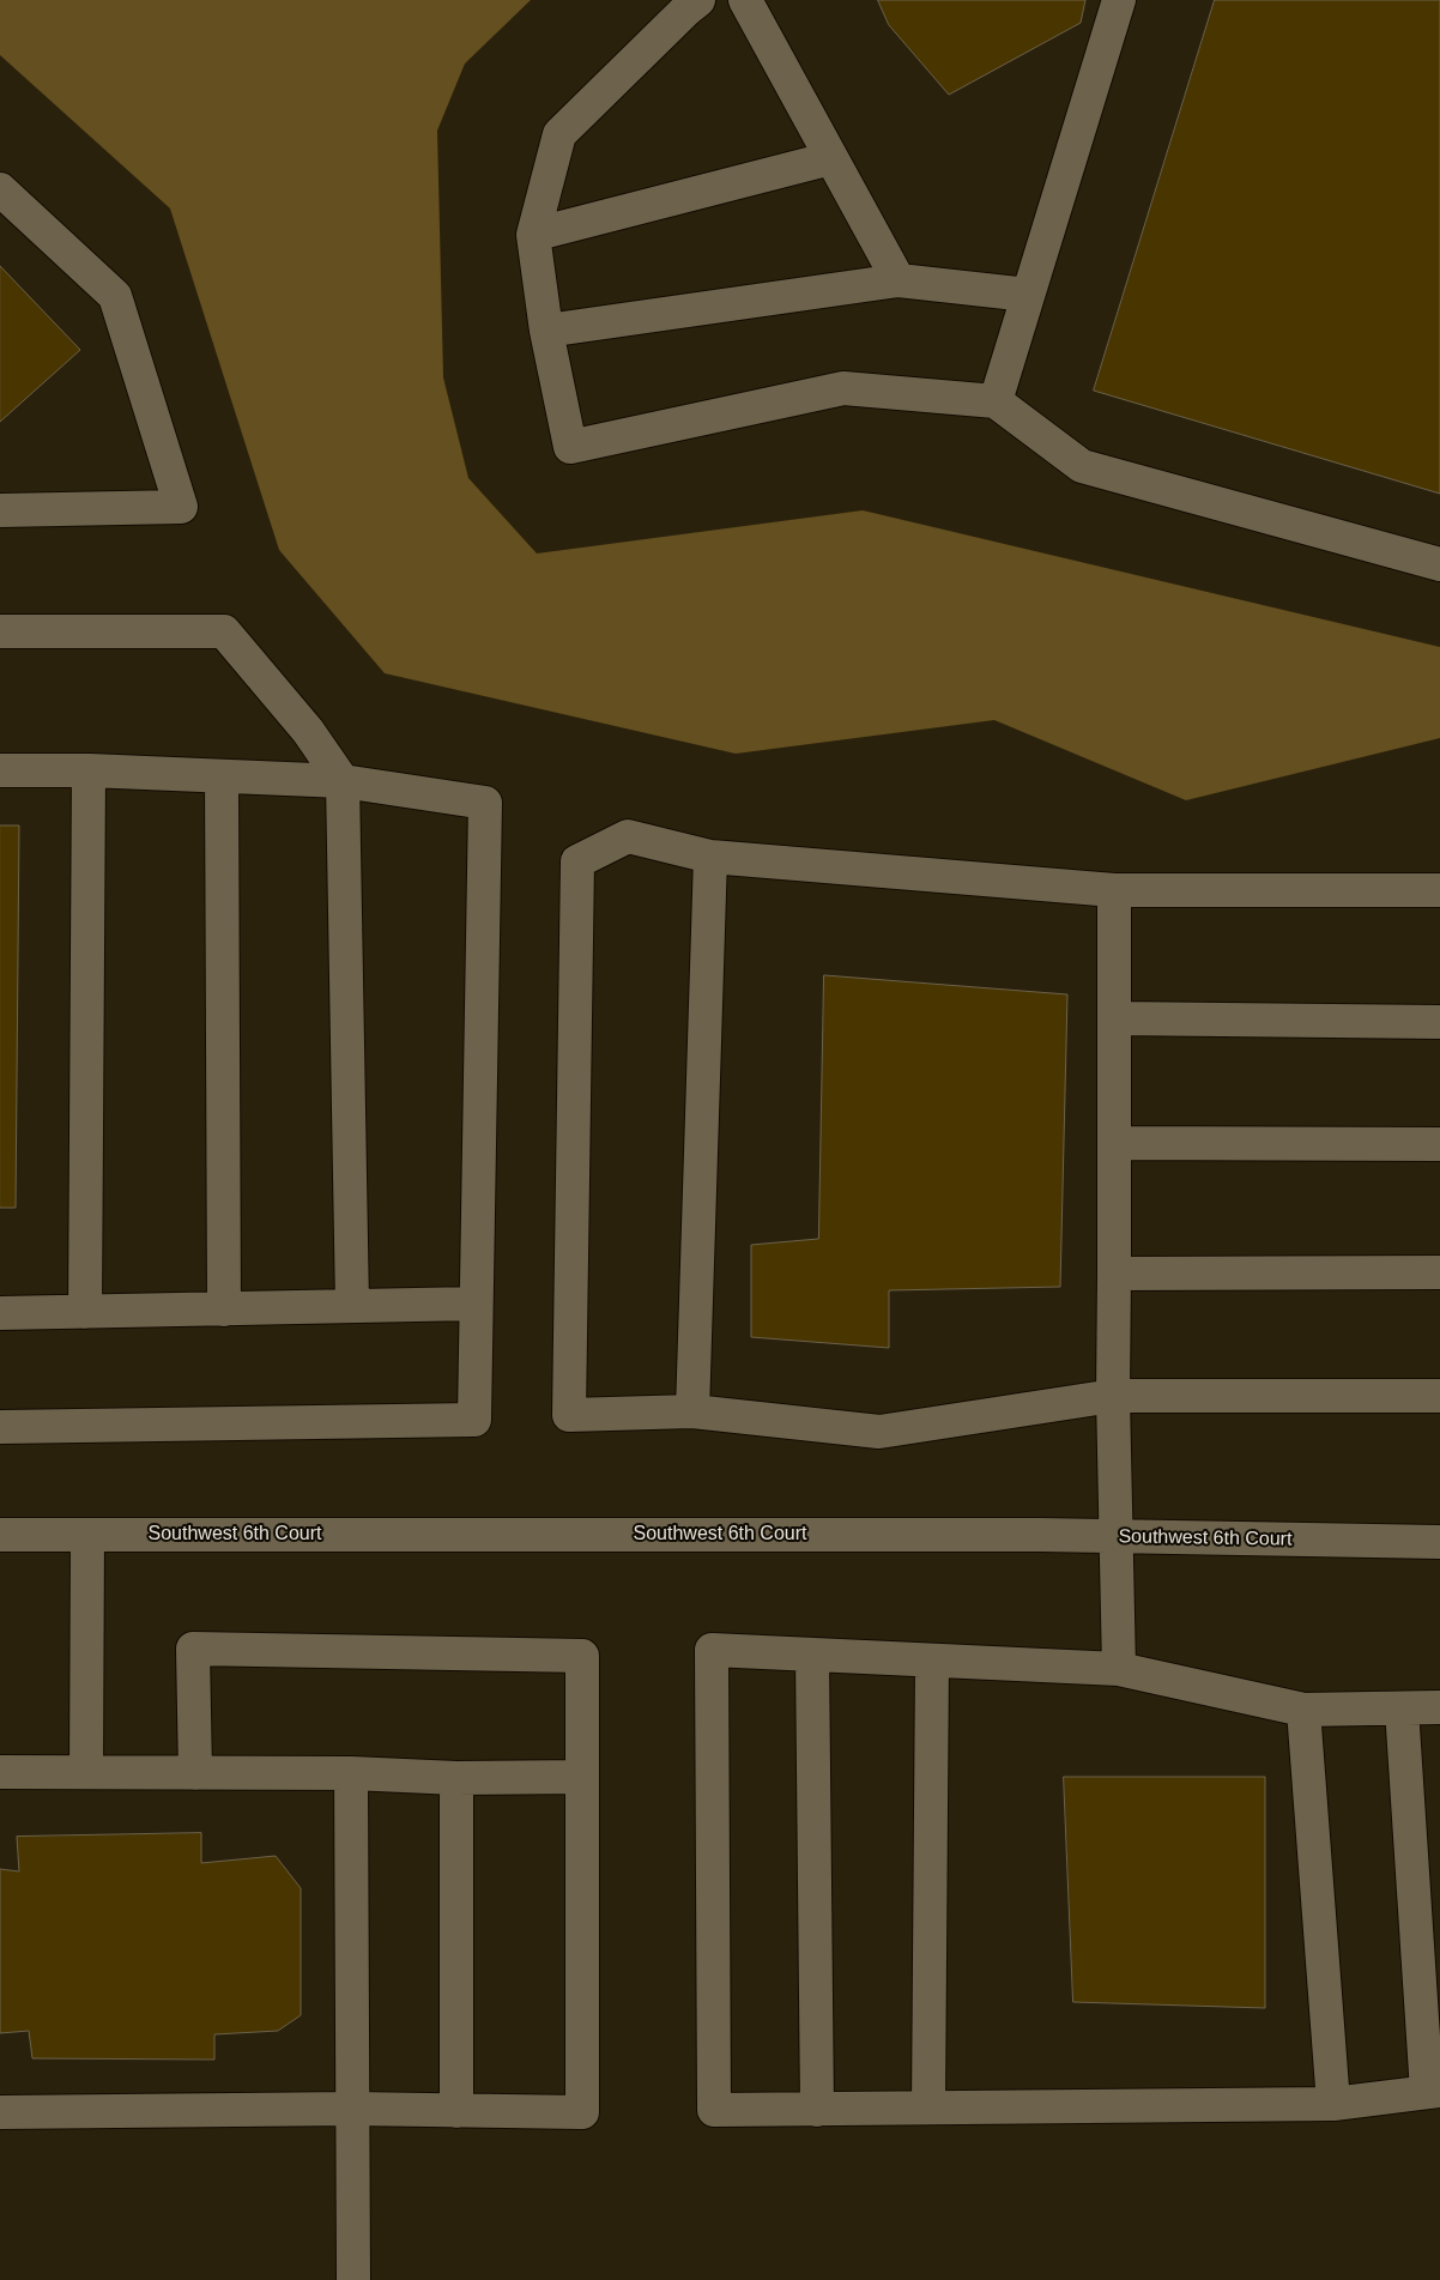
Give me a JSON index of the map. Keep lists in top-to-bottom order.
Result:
{
  "streets": {
    "street": ["Southwest 6th Court"]
  }
}
